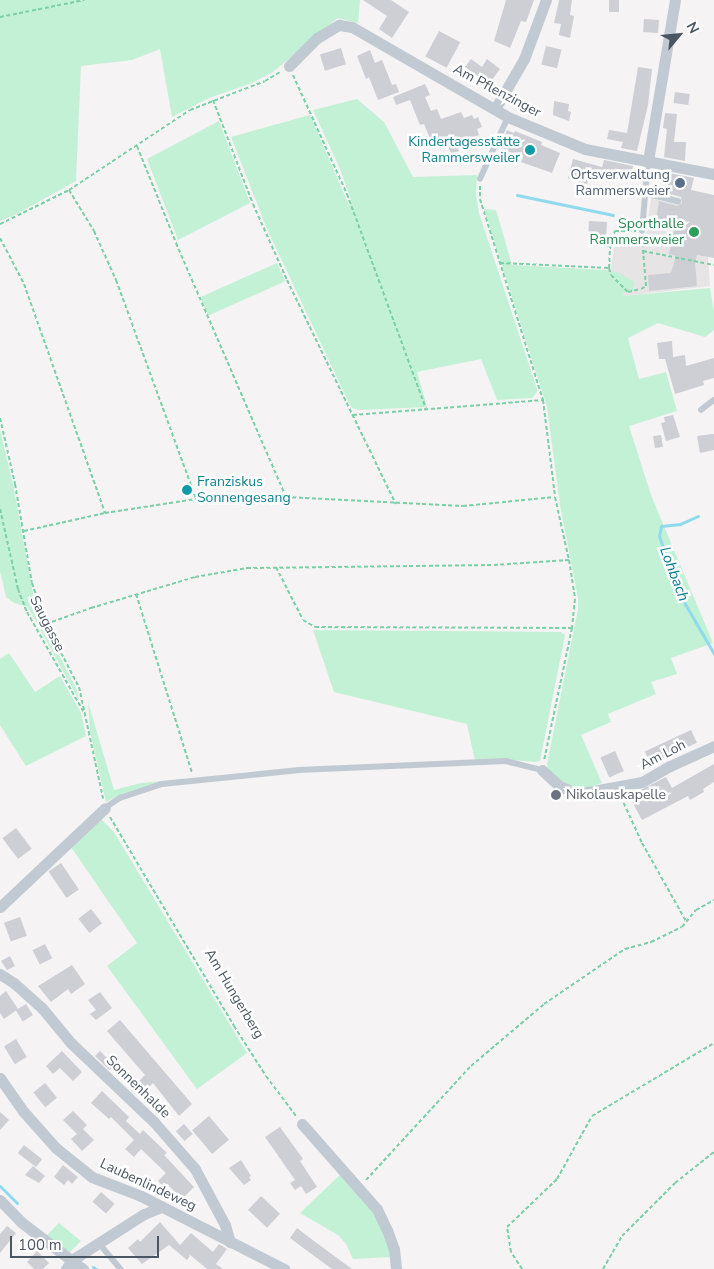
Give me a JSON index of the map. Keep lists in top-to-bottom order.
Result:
{
  "streets": {
    "street": [
      "Am Pflenzinger",
      "Am Loh",
      "Sonnenhalde",
      "Laubenlindeweg"
    ],
    "path": ["Saugasse", "Am Hungerberg"]
  },
  "crossings": [
    ["Saugasse", "Am Hungerberg"],
    ["Sonnenhalde", "Laubenlindeweg"]
  ],
  "water": ["Lohbach"],
  "places": [
    "Kindertagesstätte Rammersweiler",
    "Ortsverwaltung Rammersweier",
    "Sporthalle Rammersweier",
    "Franziskus Sonnengesang",
    "Nikolauskapelle"
  ],
  "scale_bar": "100 m",
  "north": "top right"
}
